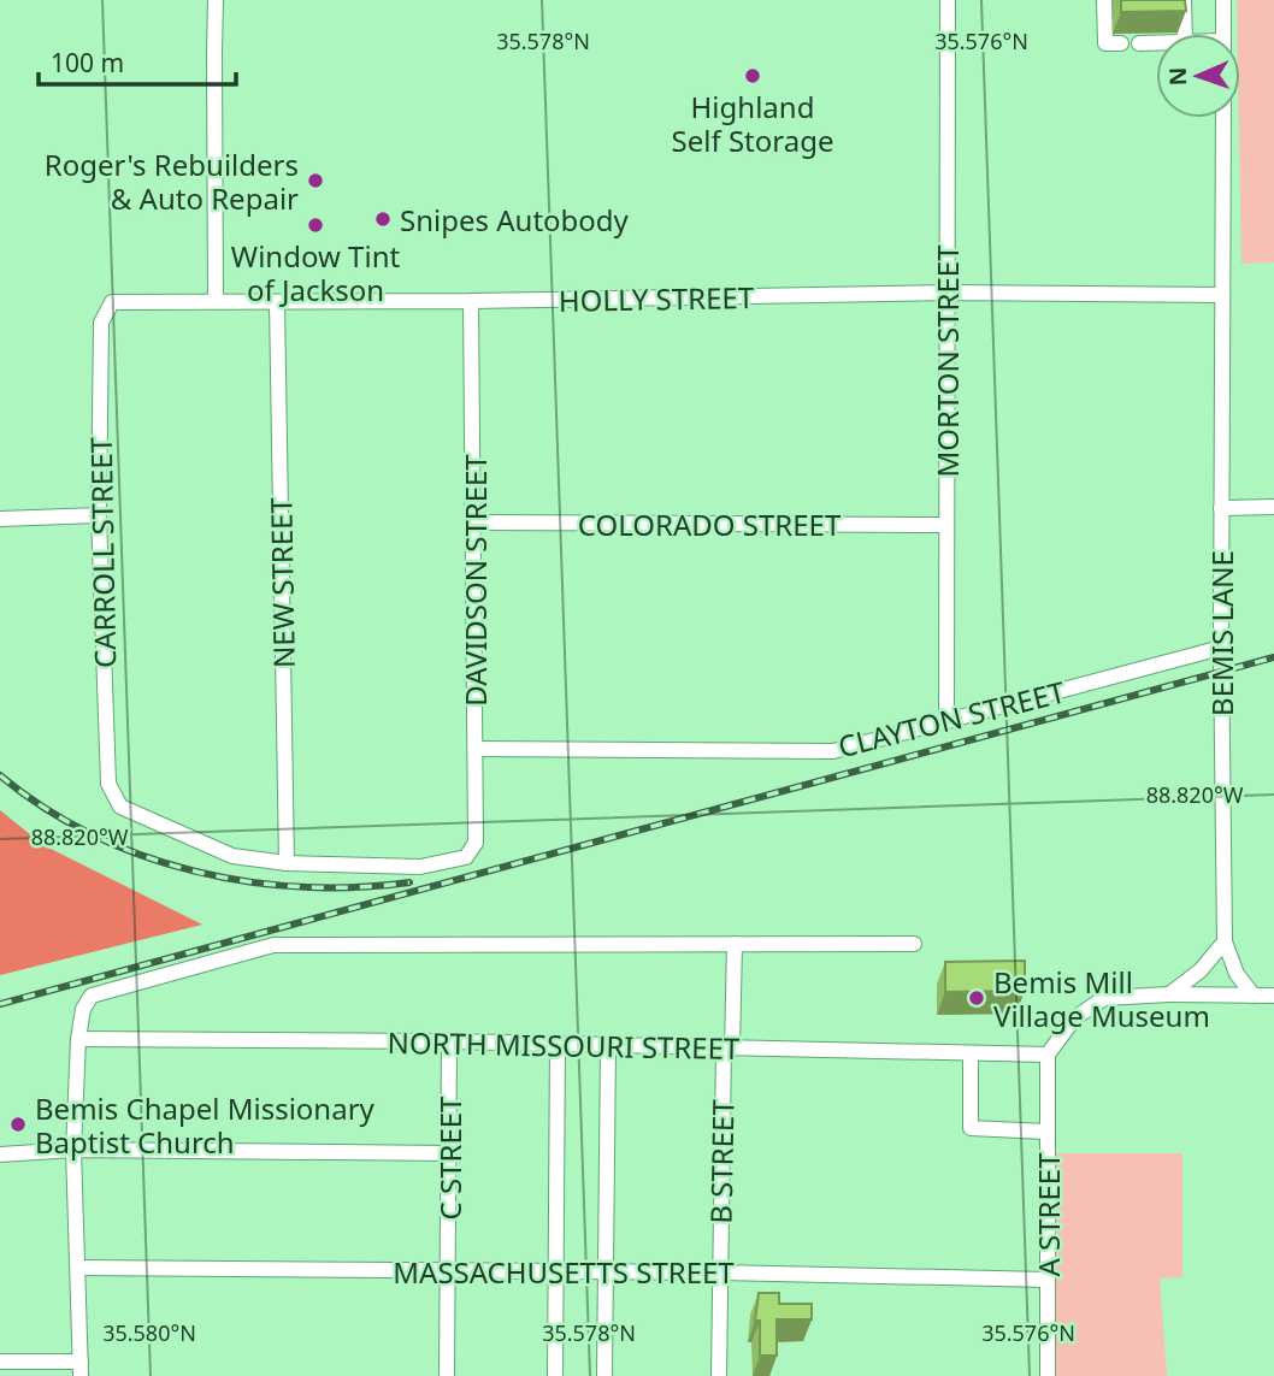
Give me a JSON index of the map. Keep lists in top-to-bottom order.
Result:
{
  "streets": {
    "street": [
      "HOLLY STREET",
      "MORTON STREET",
      "COLORADO STREET",
      "CARROLL STREET",
      "DAVIDSON STREET",
      "NEW STREET",
      "BEMIS LANE",
      "CLAYTON STREET",
      "NORTH MISSOURI STREET",
      "C STREET",
      "B STREET",
      "A STREET",
      "MASSACHUSETTS STREET"
    ]
  },
  "crossings": [
    ["HOLLY STREET", "MORTON STREET"],
    ["HOLLY STREET", "CARROLL STREET"],
    ["HOLLY STREET", "DAVIDSON STREET"],
    ["HOLLY STREET", "NEW STREET"],
    ["HOLLY STREET", "BEMIS LANE"],
    ["MORTON STREET", "COLORADO STREET"],
    ["MORTON STREET", "CLAYTON STREET"],
    ["COLORADO STREET", "DAVIDSON STREET"],
    ["CARROLL STREET", "DAVIDSON STREET"],
    ["CARROLL STREET", "NEW STREET"],
    ["DAVIDSON STREET", "NEW STREET"],
    ["DAVIDSON STREET", "CLAYTON STREET"],
    ["BEMIS LANE", "CLAYTON STREET"],
    ["NORTH MISSOURI STREET", "C STREET"],
    ["NORTH MISSOURI STREET", "B STREET"],
    ["NORTH MISSOURI STREET", "A STREET"],
    ["C STREET", "MASSACHUSETTS STREET"],
    ["B STREET", "MASSACHUSETTS STREET"],
    ["A STREET", "MASSACHUSETTS STREET"]
  ],
  "places": [
    "Highland Self Storage",
    "Roger's Rebuilders & Auto Repair",
    "Snipes Autobody",
    "Window Tint of Jackson",
    "Bemis Mill Village Museum",
    "Bemis Chapel Missionary Baptist Church"
  ],
  "scale_bar": "100 m",
  "north": "left",
  "coordinates": [
    "35.578°N",
    "35.576°N",
    "88.820°W",
    "35.580°N"
  ]
}
